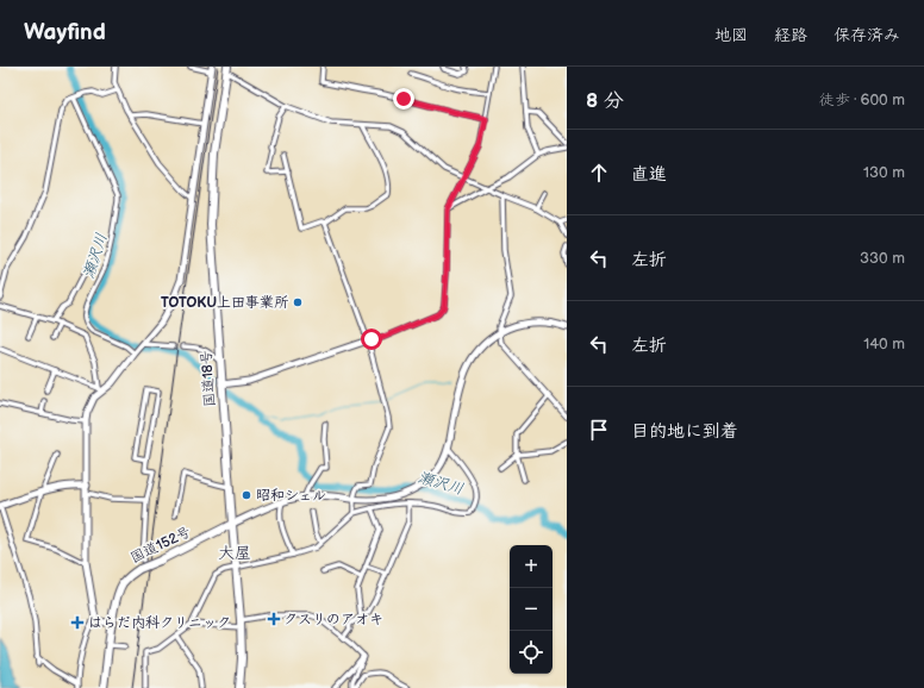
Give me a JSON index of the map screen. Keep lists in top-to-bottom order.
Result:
{
  "streets": {
    "highway": ["国道18号", "国道152号"]
  },
  "crossings": [
    ["国道18号", "国道152号"]
  ],
  "districts": ["大屋"],
  "water": ["瀬沢川"],
  "places": {
    "other": ["TOTOKU上田事業所", "昭和シェル"],
    "health": ["クスリのアオキ", "はらだ内科クリニック"]
  },
  "page": {
    "header": "Wayfind",
    "nav": ["地図", "経路", "保存済み"],
    "heading": ["8 分", "徒歩 · 600 m"],
    "list": [
      ["直進", "130 m"],
      ["左折", "330 m"],
      ["左折", "140 m"],
      "目的地に到着"
    ],
    "map_buttons": ["+", "−"]
  }
}
